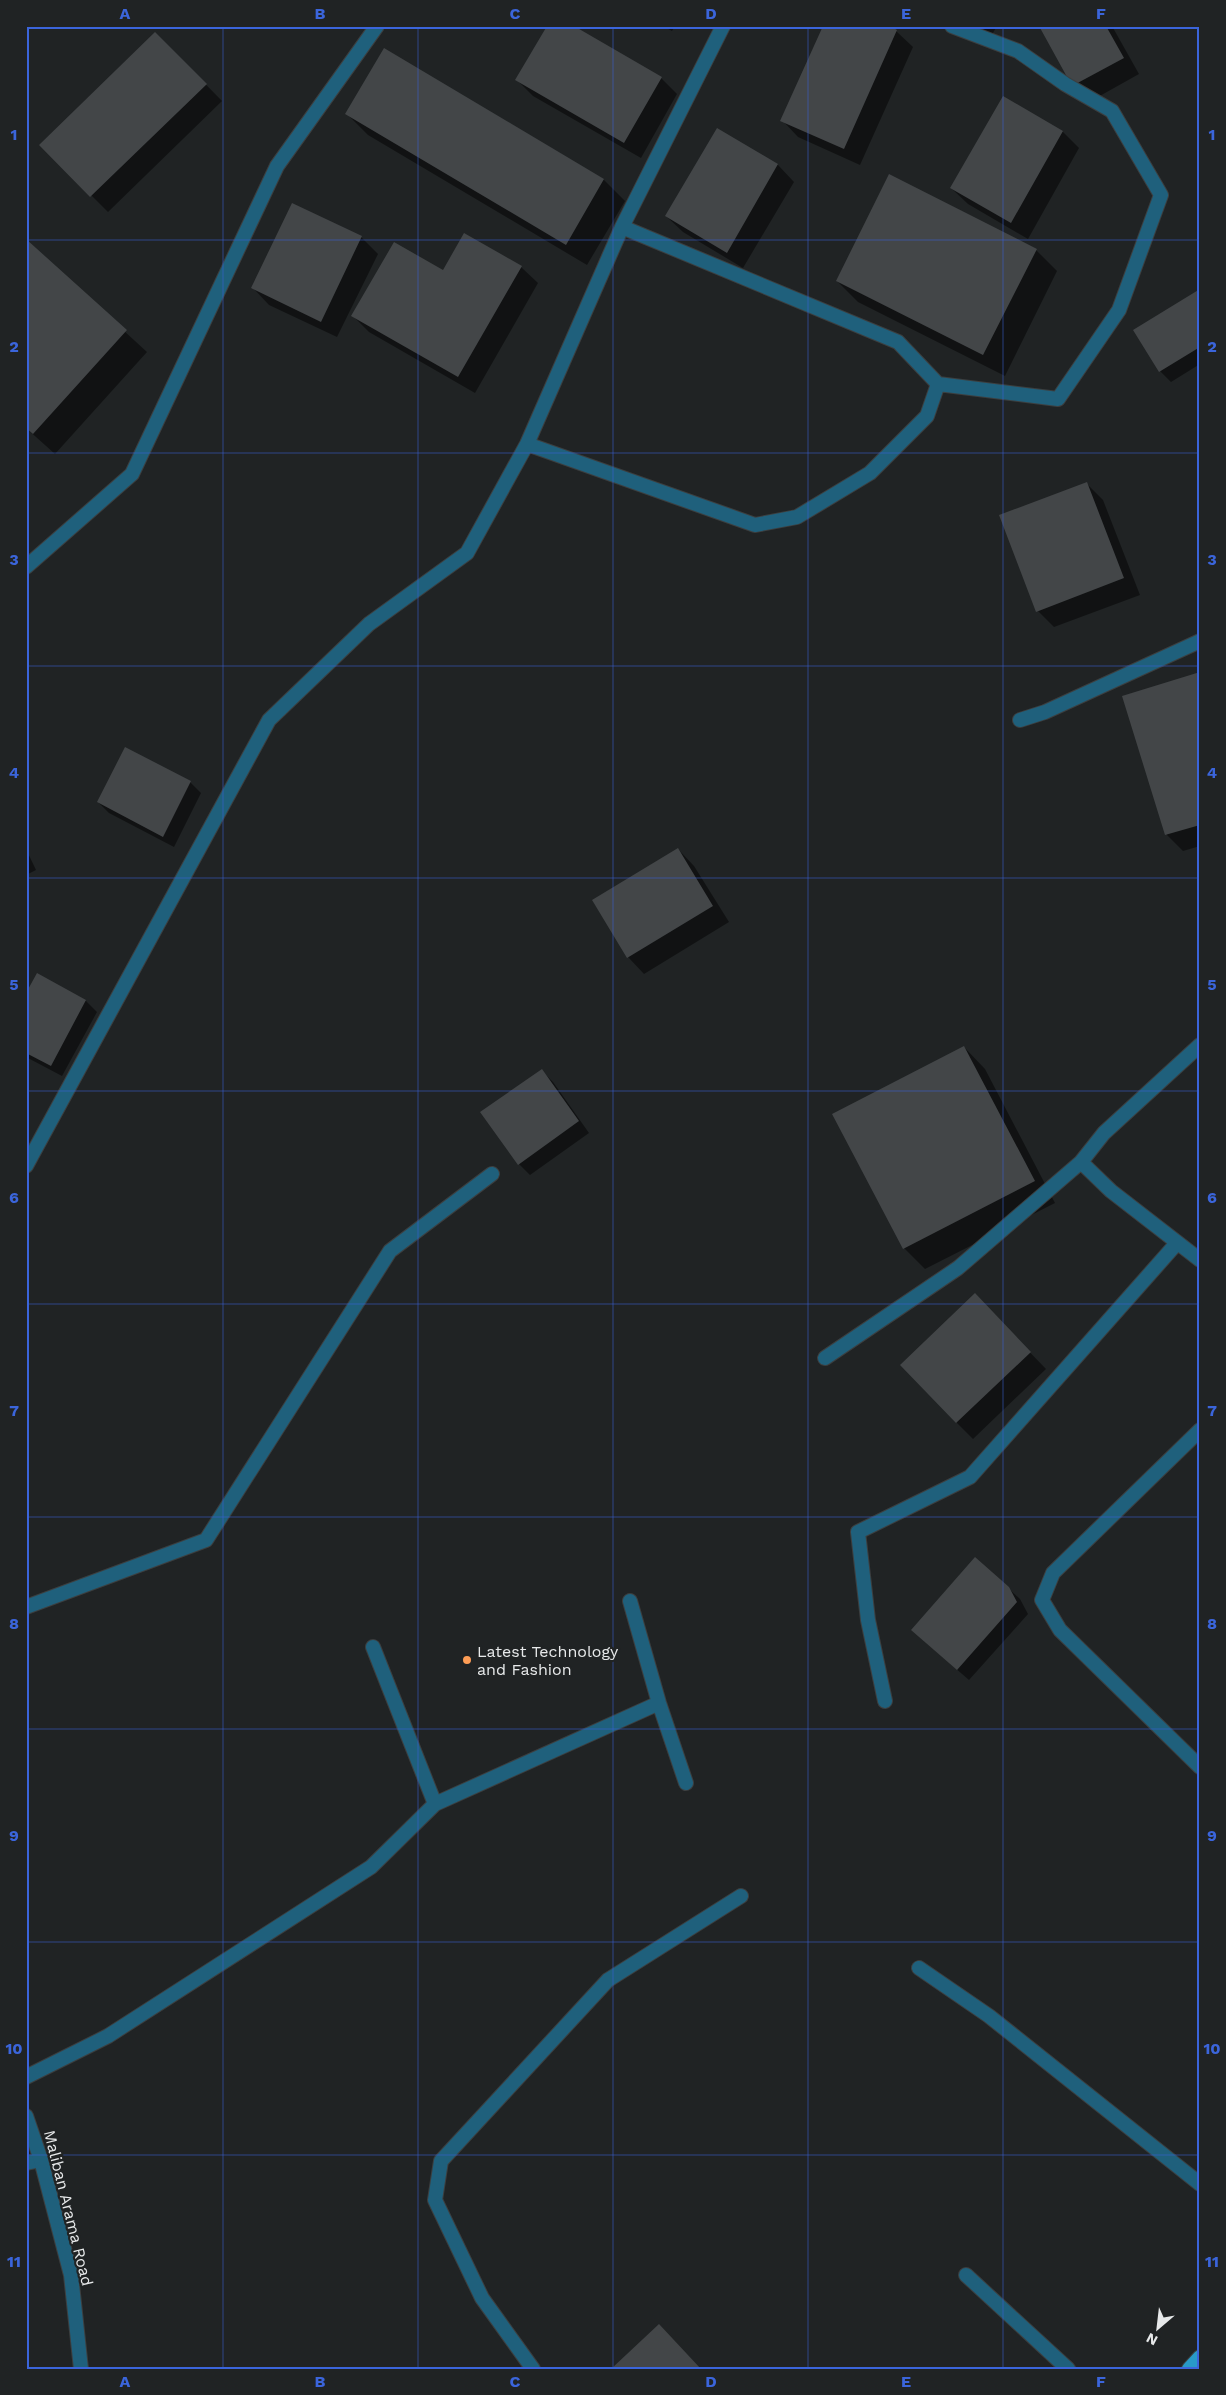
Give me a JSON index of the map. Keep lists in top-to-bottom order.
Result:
{
  "streets": {
    "street": ["Maliban Arama Road"]
  },
  "places": ["Latest Technology and Fashion"],
  "north": "bottom left",
  "grid": {
    "columns": [
      "A",
      "B",
      "C",
      "D",
      "E",
      "F"
    ],
    "rows": [
      "1",
      "2",
      "3",
      "4",
      "5",
      "6",
      "7",
      "8",
      "9",
      "10",
      "11"
    ]
  }
}
